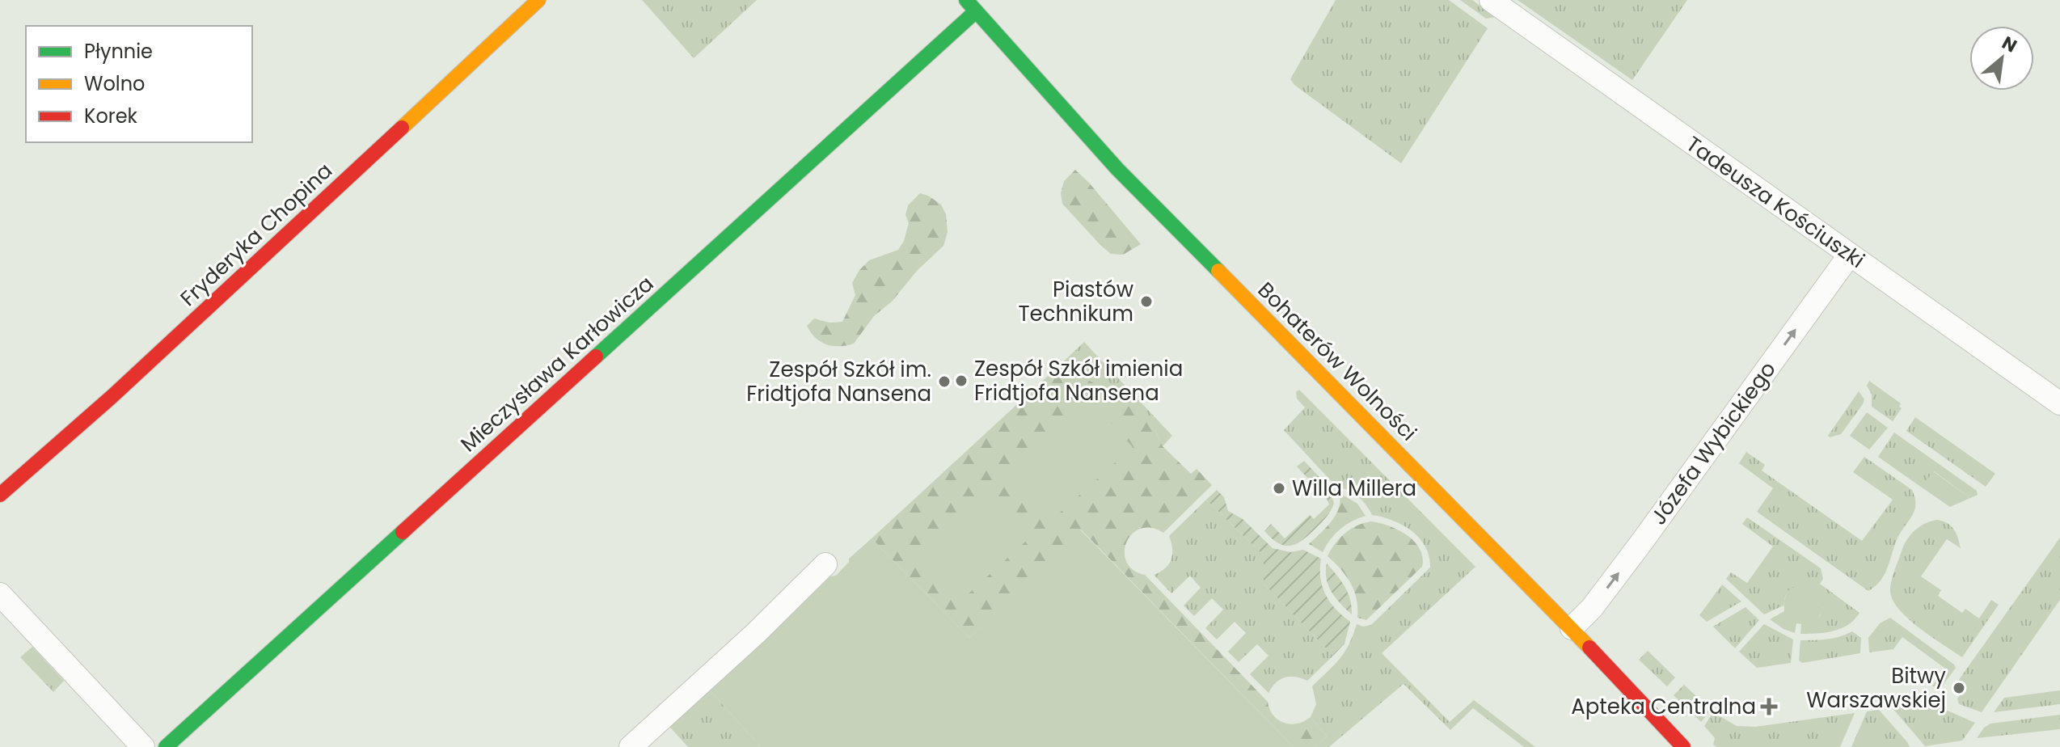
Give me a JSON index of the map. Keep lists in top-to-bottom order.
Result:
{
  "streets": {
    "street": [
      "Tadeusza Kościuszki",
      "Fryderyka Chopina",
      "Bohaterów Wolności",
      "Mieczysława Karłowicza",
      "Józefa Wybickiego"
    ]
  },
  "crossings": [
    ["Tadeusza Kościuszki", "Józefa Wybickiego"],
    ["Bohaterów Wolności", "Mieczysława Karłowicza"],
    ["Bohaterów Wolności", "Józefa Wybickiego"]
  ],
  "one_way": ["Józefa Wybickiego"],
  "places": {
    "other": [
      "Piastów Technikum",
      "Zespół Szkół imienia Fridtjofa Nansena",
      "Zespół Szkół im. Fridtjofa Nansena",
      "Willa Millera",
      "Bitwy Warszawskiej"
    ],
    "health": ["Apteka Centralna"]
  },
  "legend": ["Płynnie", "Wolno", "Korek"],
  "north": "top right"
}
